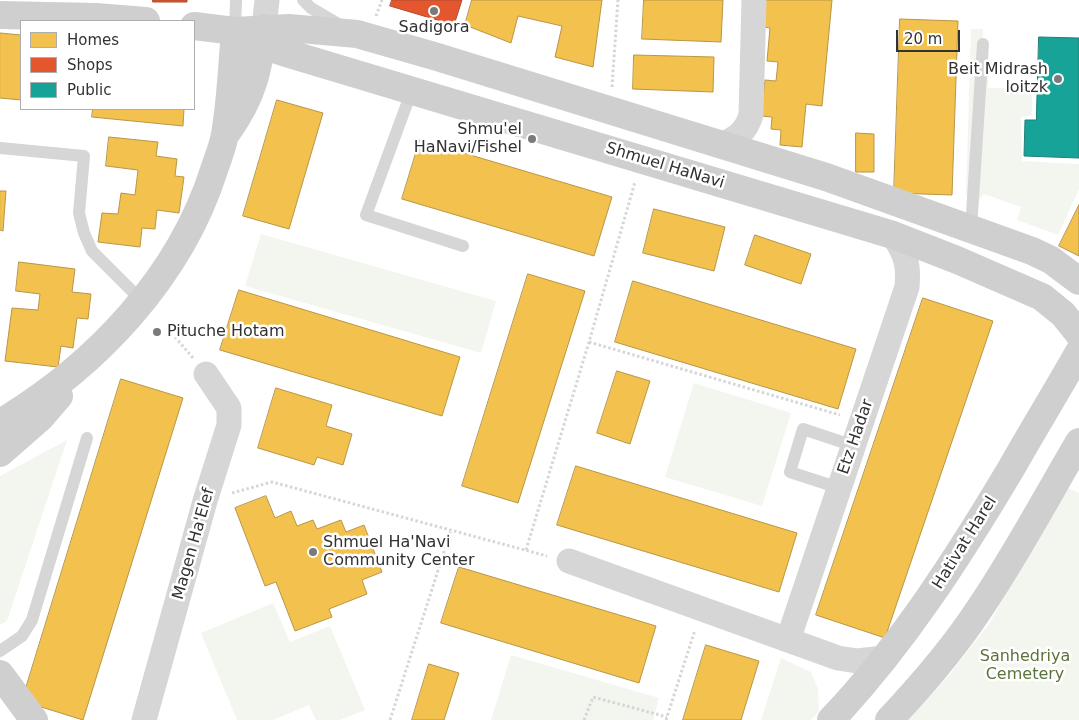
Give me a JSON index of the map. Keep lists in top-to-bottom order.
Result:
{
  "streets": {
    "street": [
      "Shmuel HaNavi",
      "Etz Hadar",
      "Hativat Harel",
      "Magen Ha'Elef"
    ]
  },
  "crossings": [
    ["Shmuel HaNavi", "Etz Hadar"]
  ],
  "parks": ["Sanhedriya Cemetery"],
  "places": [
    "Sadigora",
    "Beit Midrash loitzk",
    "Shmu'el HaNavi/Fishel",
    "Pituche Hotam",
    "Shmuel Ha'Navi Community Center"
  ],
  "legend": ["Homes", "Shops", "Public"],
  "scale_bar": "20 m"
}
